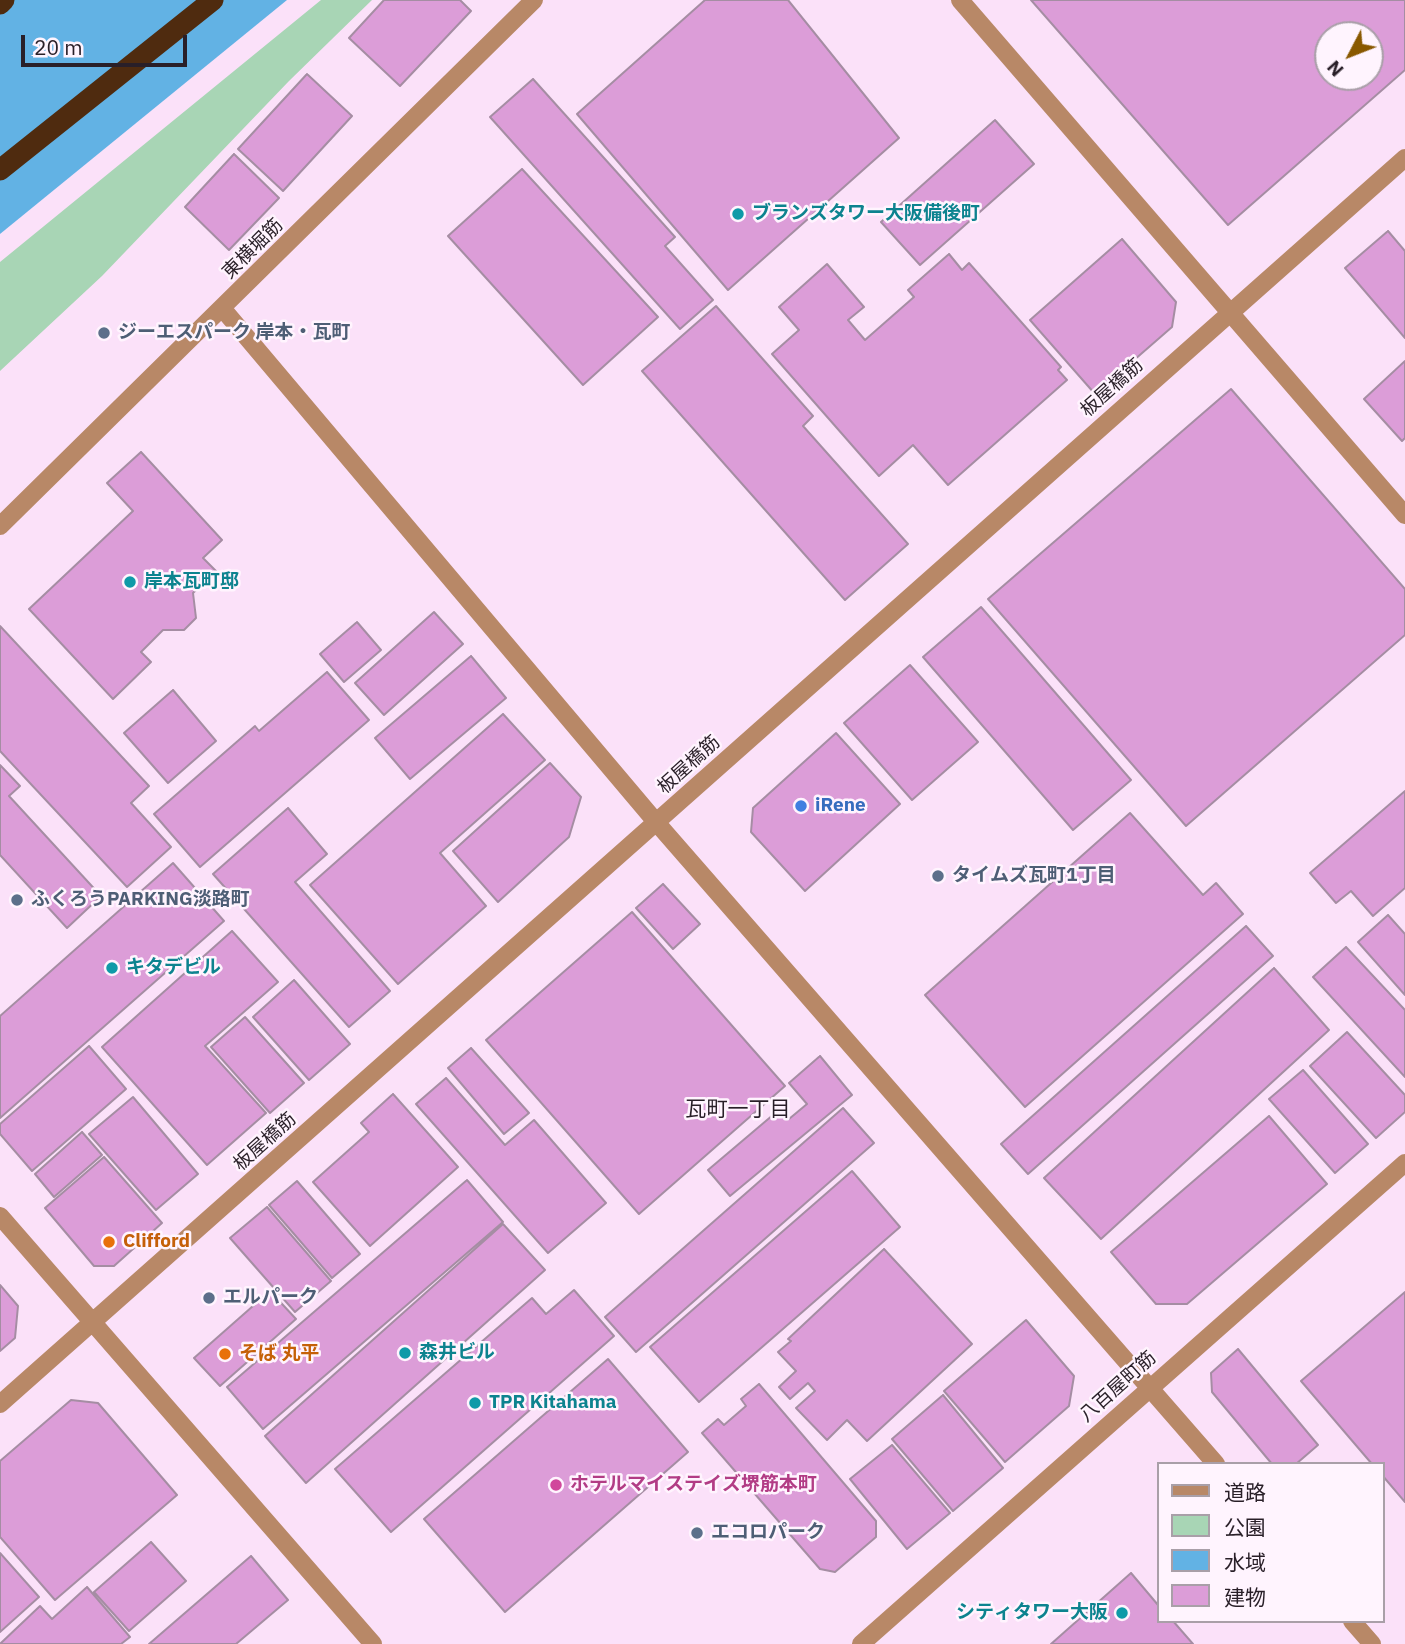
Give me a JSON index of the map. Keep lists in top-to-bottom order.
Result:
{
  "streets": {
    "street": ["東横堀筋", "板屋橋筋", "八百屋町筋"]
  },
  "districts": ["瓦町一丁目"],
  "places": [
    "ブランズタワー大阪備後町",
    "ジーエスパーク 岸本・瓦町",
    "岸本瓦町邸",
    "iRene",
    "タイムズ瓦町1丁目",
    "ふくろうPARKING淡路町",
    "キタデビル",
    "Clifford",
    "エルパーク",
    "森井ビル",
    "そば 丸平",
    "TPR Kitahama",
    "ホテルマイステイズ堺筋本町",
    "エコロパーク",
    "シティタワー大阪"
  ],
  "legend": [
    "道路",
    "公園",
    "水域",
    "建物"
  ],
  "scale_bar": "20 m",
  "north": "bottom left"
}
